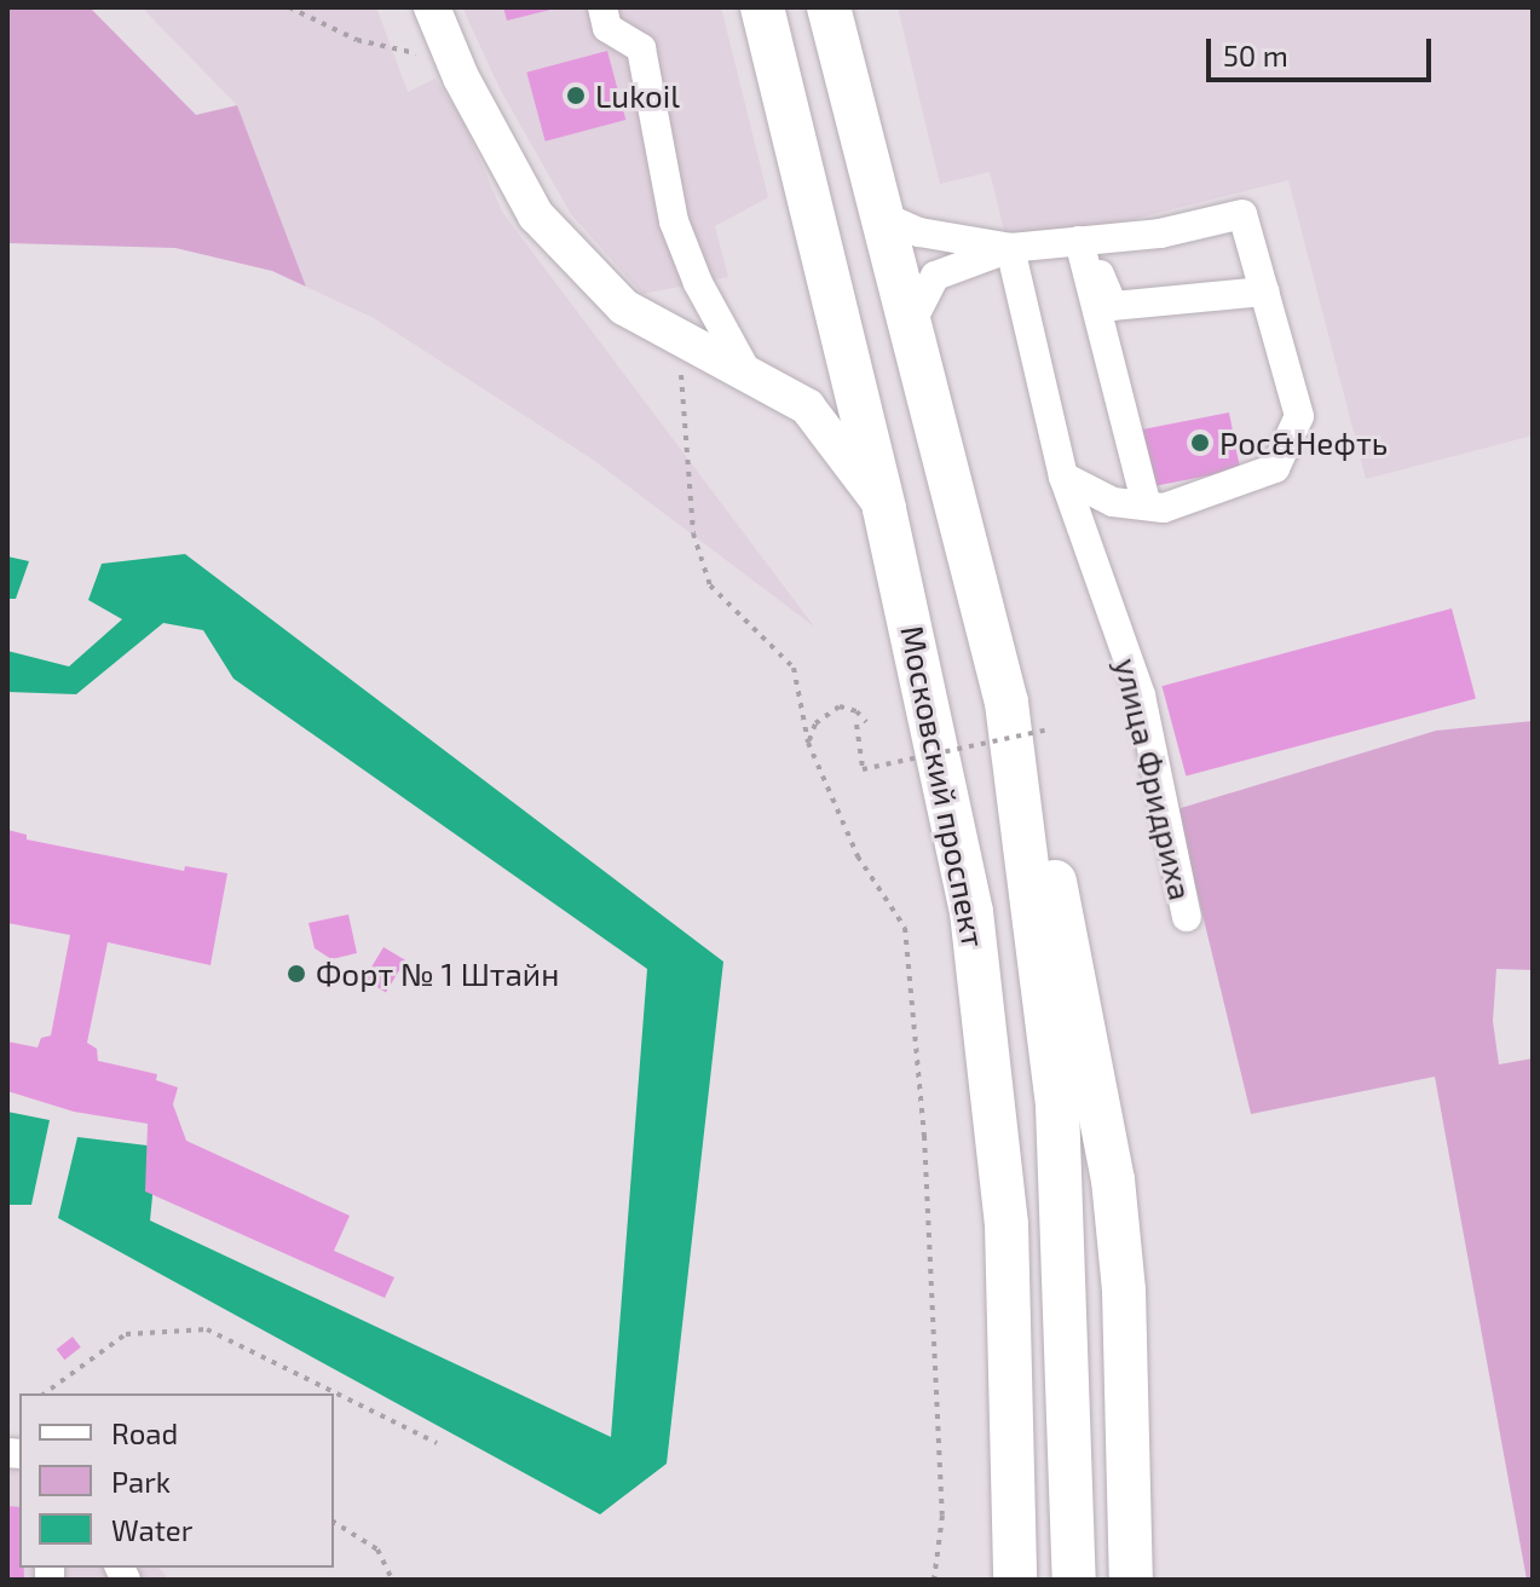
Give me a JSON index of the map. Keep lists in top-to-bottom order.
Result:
{
  "streets": {
    "highway": ["Московский проспект"],
    "street": ["улица Фридриха"]
  },
  "places": ["Lukoil", "Рос&Нефть", "Форт № 1 Штайн"],
  "legend": ["Road", "Park", "Water"],
  "scale_bar": "50 m"
}
